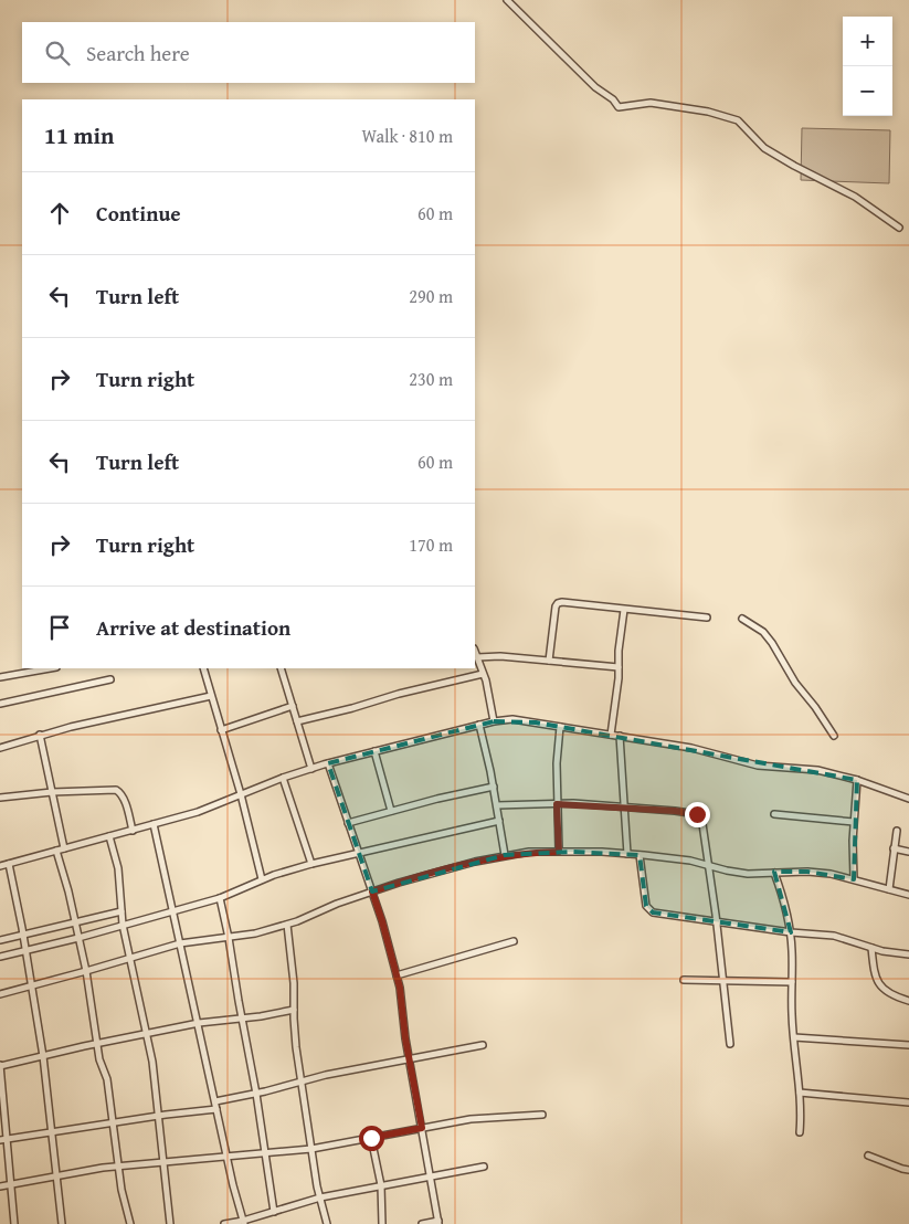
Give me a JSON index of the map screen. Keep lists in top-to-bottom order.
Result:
{
  "page": {
    "map_buttons": ["+", "−"],
    "search": "Search here",
    "heading": ["11 min", "Walk · 810 m"],
    "list": [
      ["Continue", "60 m"],
      ["Turn left", "290 m"],
      ["Turn right", "230 m"],
      ["Turn left", "60 m"],
      ["Turn right", "170 m"],
      "Arrive at destination"
    ]
  }
}
